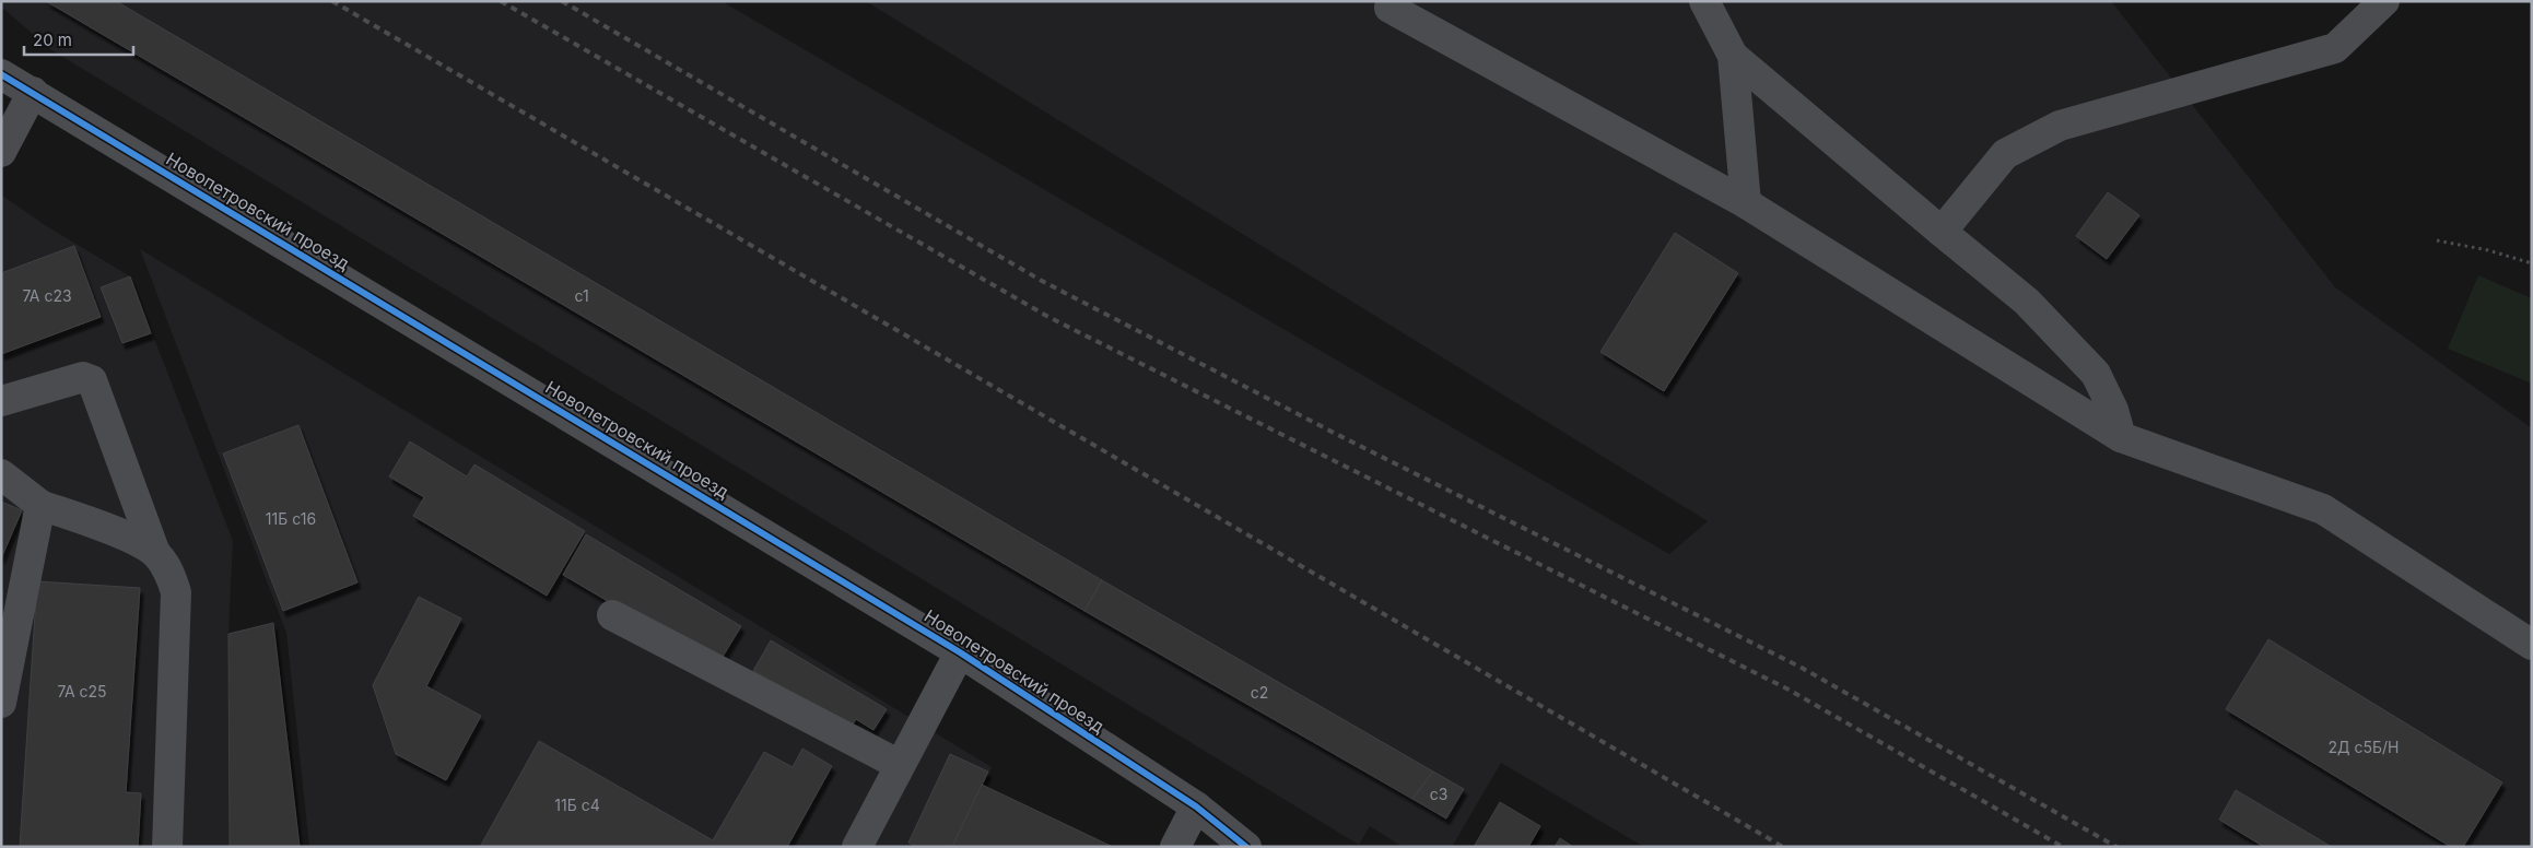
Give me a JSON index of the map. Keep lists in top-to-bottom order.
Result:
{
  "streets": {
    "street": ["Новопетровский проезд"]
  },
  "house_numbers": [
    "7А с23",
    "с1",
    "11Б с16",
    "7А с25",
    "с2",
    "2Д с5Б/Н",
    "с3",
    "11Б с4"
  ],
  "scale_bar": "20 m"
}
